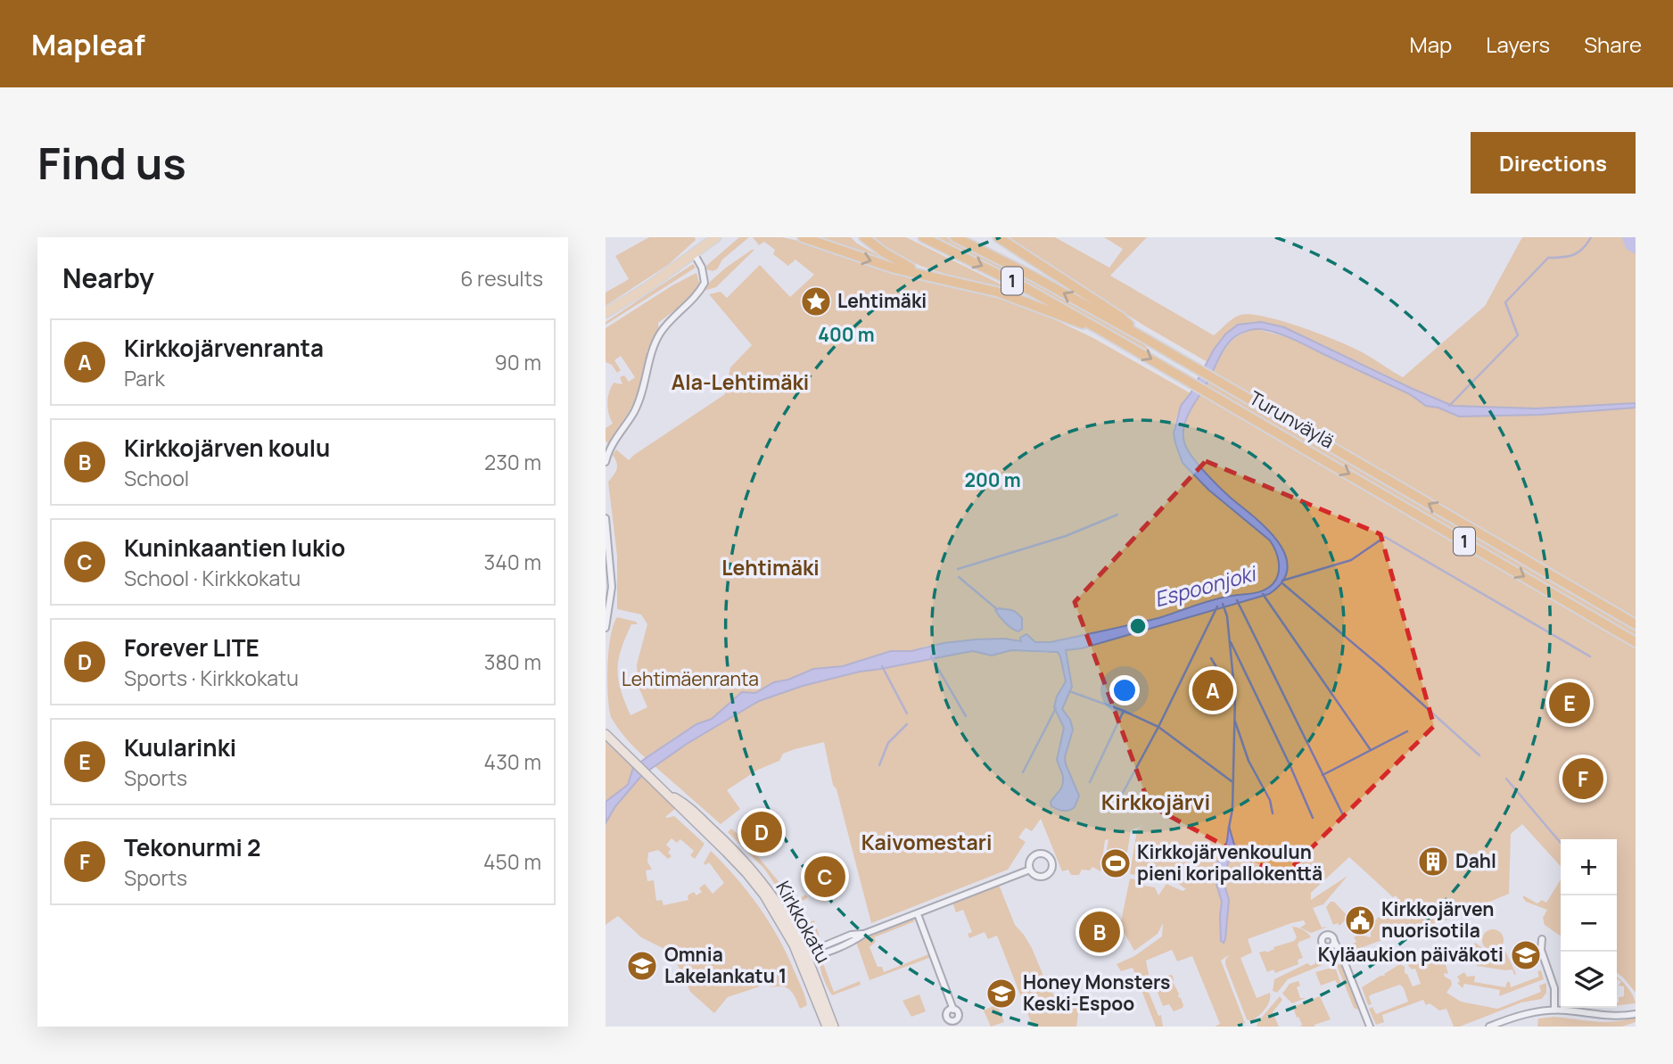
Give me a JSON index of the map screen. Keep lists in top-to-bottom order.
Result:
{
  "streets": {
    "highway": ["1", "Turunväylä"],
    "main road": ["Kirkkokatu"]
  },
  "districts": [
    "Ala-Lehtimäki",
    "Lehtimäki",
    "Kirkkojärvi",
    "Kaivomestari"
  ],
  "water": ["Espoonjoki"],
  "parks": ["Lehtimäenranta"],
  "places": {
    "place": ["Lehtimäki"],
    "building": ["Dahl"],
    "sports": ["Kirkkojärvenkoulun pieni koripallokenttä"],
    "public building": ["Kirkkojärven nuorisotila"],
    "school or university": ["Kyläaukion päiväkoti", "Omnia Lakelankatu 1", "Honey Monsters Keski-Espoo"]
  },
  "page": {
    "header": "Mapleaf",
    "nav": ["Map", "Layers", "Share"],
    "buttons": "Directions",
    "title": "Find us",
    "heading": ["Nearby", "6 results"],
    "list": [
      {
        "mark": "A",
        "name": "Kirkkojärvenranta",
        "note": "Park",
        "value": "90 m"
      },
      {
        "mark": "B",
        "name": "Kirkkojärven koulu",
        "note": "School",
        "value": "230 m"
      },
      {
        "mark": "C",
        "name": "Kuninkaantien lukio",
        "note": "School · Kirkkokatu",
        "value": "340 m"
      },
      {
        "mark": "D",
        "name": "Forever LITE",
        "note": "Sports · Kirkkokatu",
        "value": "380 m"
      },
      {
        "mark": "E",
        "name": "Kuularinki",
        "note": "Sports",
        "value": "430 m"
      },
      {
        "mark": "F",
        "name": "Tekonurmi 2",
        "note": "Sports",
        "value": "450 m"
      }
    ],
    "pins": [
      "A",
      "E",
      "F",
      "D",
      "C",
      "B"
    ],
    "map_buttons": ["+", "−"]
  },
  "rings": ["400 m", "200 m"]
}
